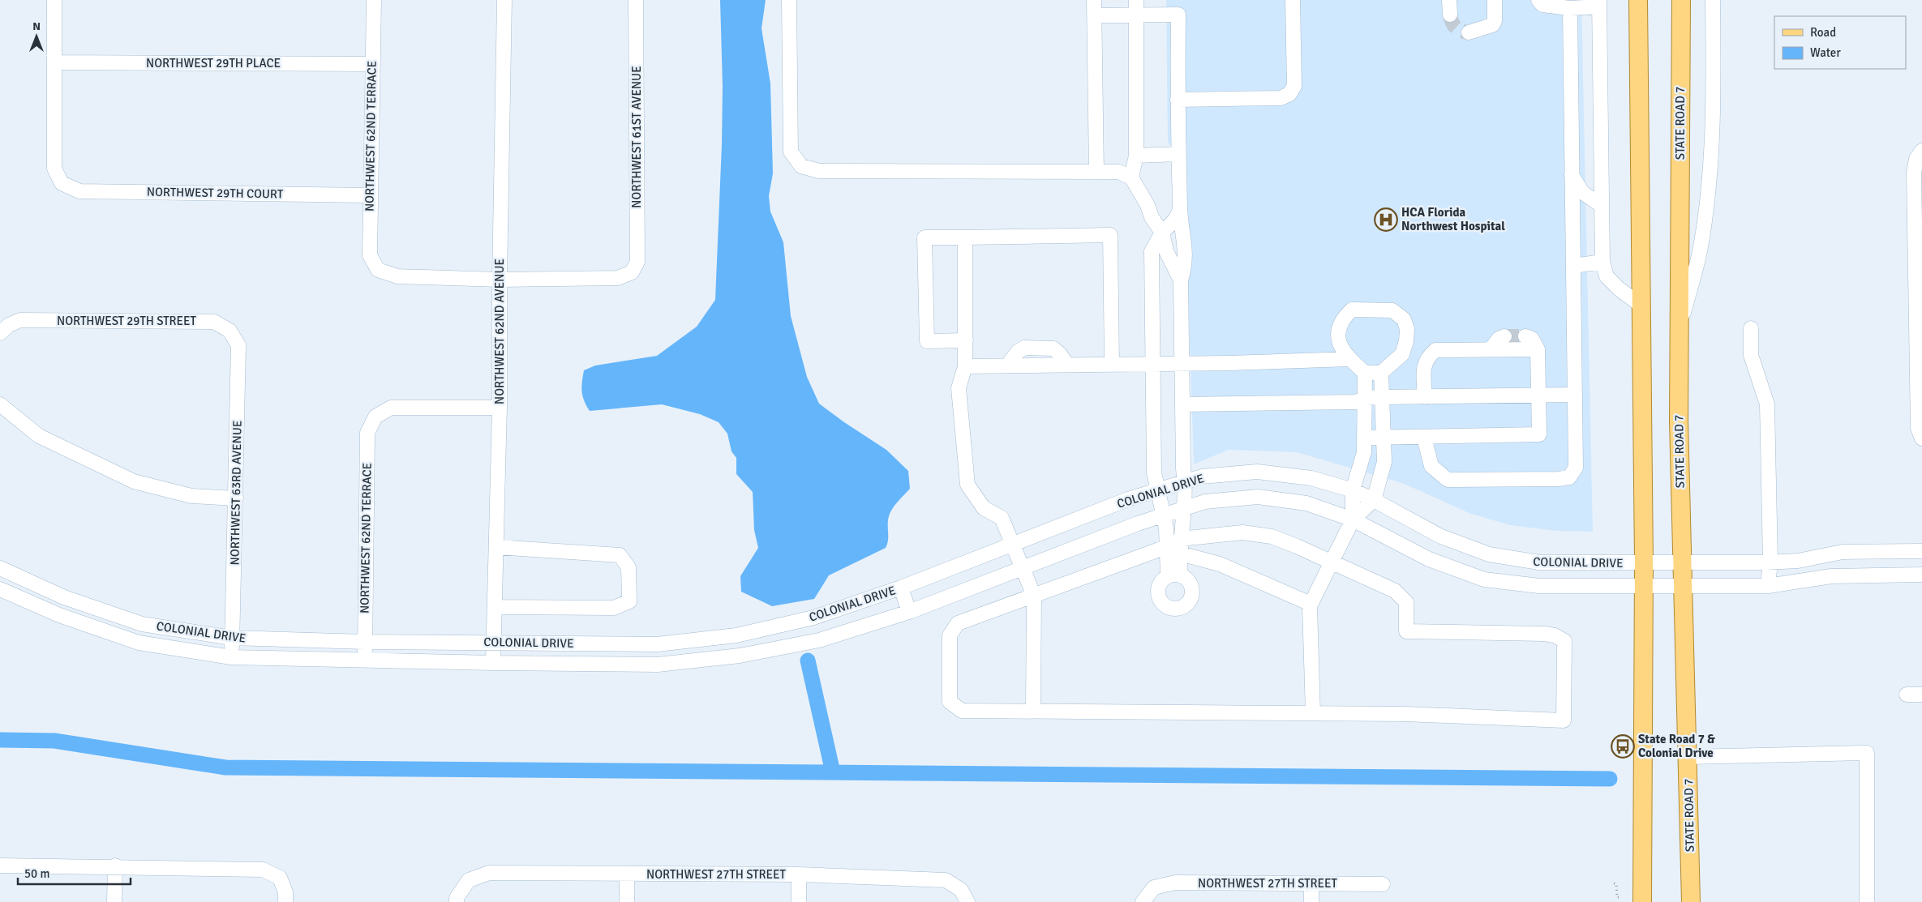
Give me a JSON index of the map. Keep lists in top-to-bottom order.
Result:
{
  "streets": {
    "main road": ["STATE ROAD 7"],
    "street": [
      "NORTHWEST 29TH PLACE",
      "NORTHWEST 62ND TERRACE",
      "NORTHWEST 61ST AVENUE",
      "NORTHWEST 29TH COURT",
      "NORTHWEST 29TH STREET",
      "NORTHWEST 62ND AVENUE",
      "COLONIAL DRIVE",
      "NORTHWEST 63RD AVENUE",
      "NORTHWEST 27TH STREET"
    ]
  },
  "crossings": [
    ["NORTHWEST 29TH PLACE", "NORTHWEST 62ND TERRACE"],
    ["NORTHWEST 29TH PLACE", "NORTHWEST 29TH COURT"],
    ["STATE ROAD 7", "COLONIAL DRIVE"],
    ["NORTHWEST 62ND TERRACE", "NORTHWEST 61ST AVENUE"],
    ["NORTHWEST 62ND TERRACE", "NORTHWEST 29TH COURT"],
    ["NORTHWEST 62ND TERRACE", "NORTHWEST 62ND AVENUE"],
    ["NORTHWEST 62ND TERRACE", "COLONIAL DRIVE"],
    ["NORTHWEST 61ST AVENUE", "NORTHWEST 62ND AVENUE"],
    ["NORTHWEST 29TH STREET", "NORTHWEST 63RD AVENUE"],
    ["NORTHWEST 62ND AVENUE", "COLONIAL DRIVE"],
    ["COLONIAL DRIVE", "NORTHWEST 63RD AVENUE"]
  ],
  "places": {
    "hospital": ["HCA Florida Northwest Hospital"],
    "bus stop": ["State Road 7 & Colonial Drive"]
  },
  "legend": ["Road", "Water"],
  "scale_bar": "50 m",
  "north": "top"
}
